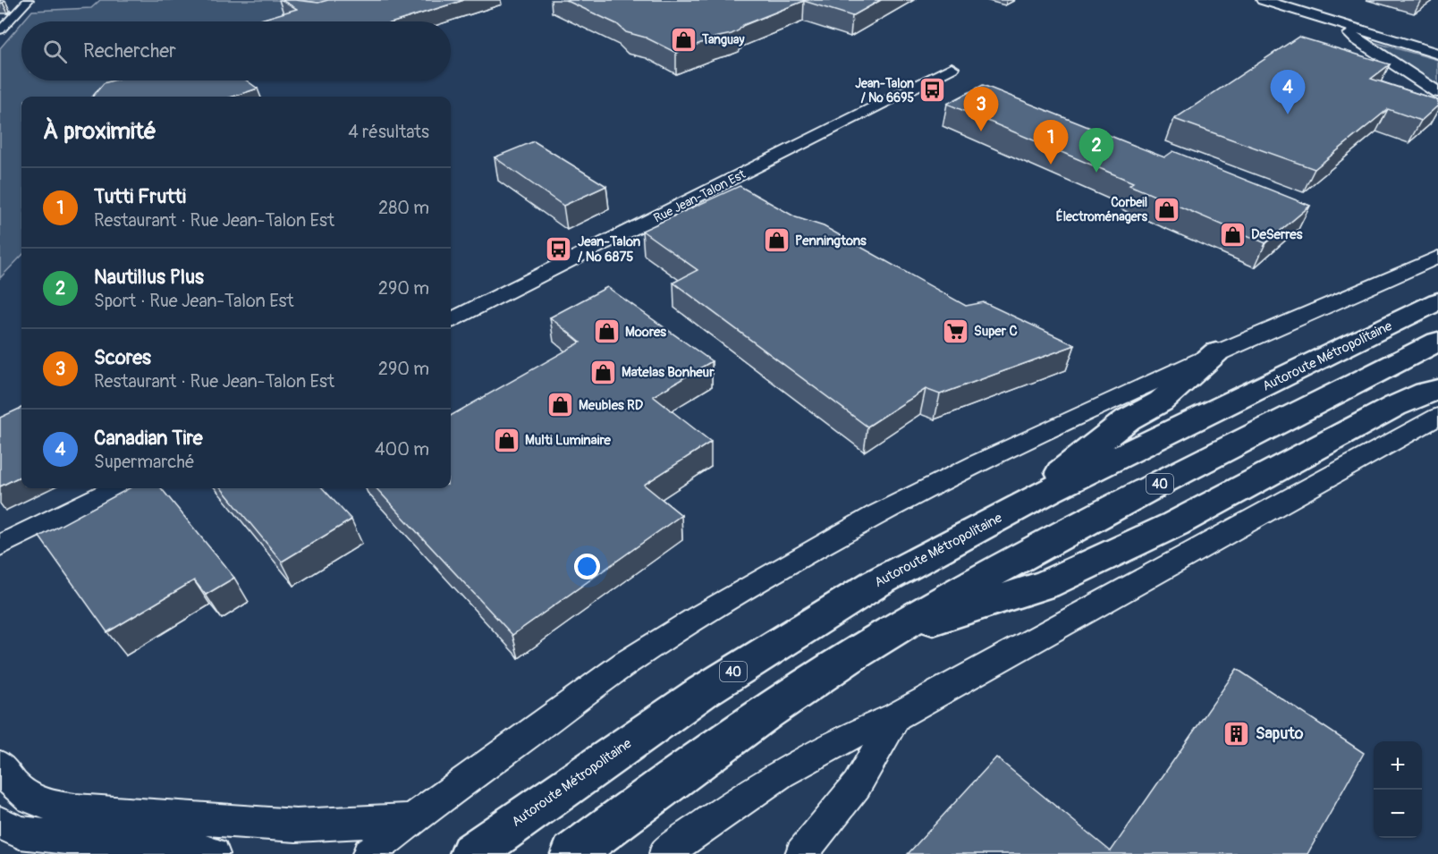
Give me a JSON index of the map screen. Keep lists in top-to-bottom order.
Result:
{
  "streets": {
    "highway": ["Autoroute Métropolitaine", "40"],
    "main road": ["Rue Jean-Talon Est"]
  },
  "places": {
    "shop": [
      "Tanguay",
      "Corbeil Électroménagers",
      "DeSerres",
      "Penningtons",
      "Moores",
      "Matelas Bonheur",
      "Meubles RD",
      "Multi Luminaire"
    ],
    "bus stop": ["Jean-Talon / No 6695", "Jean-Talon / No 6875"],
    "supermarket": ["Super C"],
    "building": ["Saputo"]
  },
  "page": {
    "search": "Rechercher",
    "pins": [
      "4",
      "3",
      "1",
      "2"
    ],
    "heading": ["À proximité", "4 résultats"],
    "list": [
      {
        "mark": "1",
        "name": "Tutti Frutti",
        "note": "Restaurant · Rue Jean-Talon Est",
        "value": "280 m"
      },
      {
        "mark": "2",
        "name": "Nautillus Plus",
        "note": "Sport · Rue Jean-Talon Est",
        "value": "290 m"
      },
      {
        "mark": "3",
        "name": "Scores",
        "note": "Restaurant · Rue Jean-Talon Est",
        "value": "290 m"
      },
      {
        "mark": "4",
        "name": "Canadian Tire",
        "note": "Supermarché",
        "value": "400 m"
      }
    ],
    "map_buttons": ["+", "−"]
  }
}
